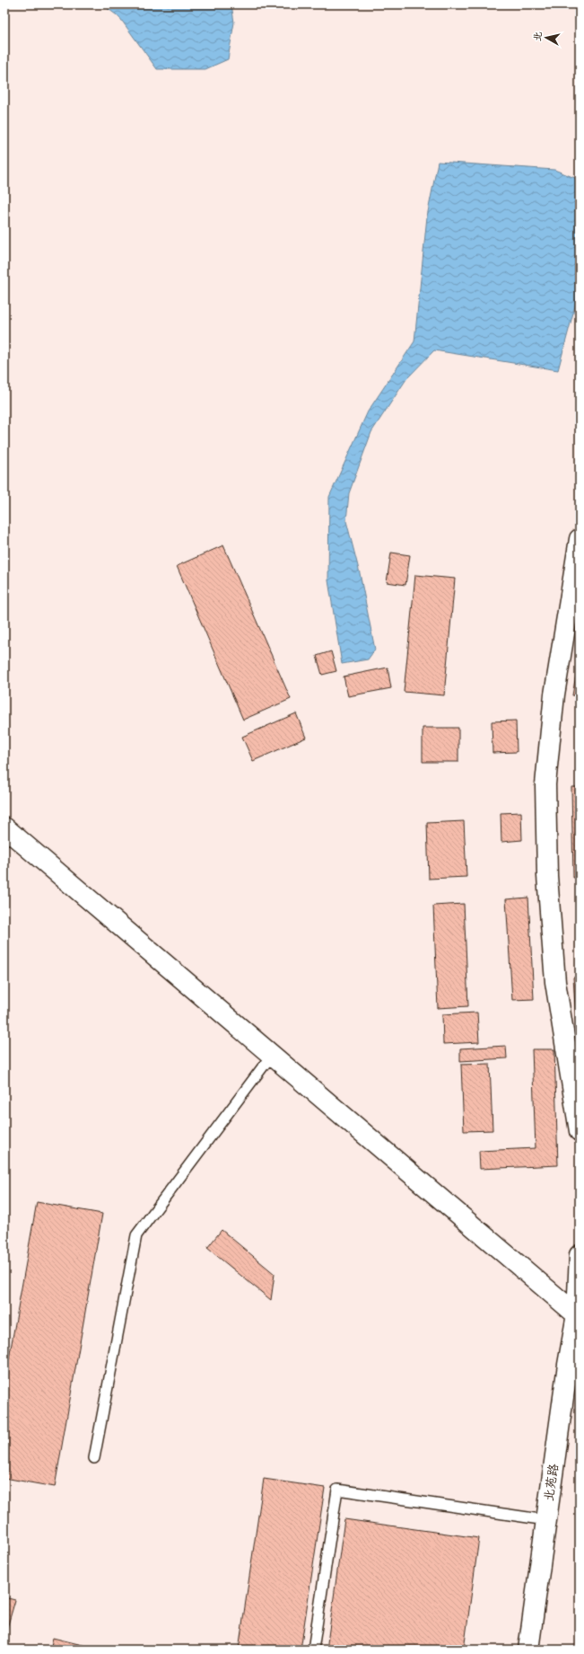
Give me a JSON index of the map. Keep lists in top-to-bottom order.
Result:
{
  "streets": {
    "street": ["北苑路"]
  },
  "north": "left"
}
